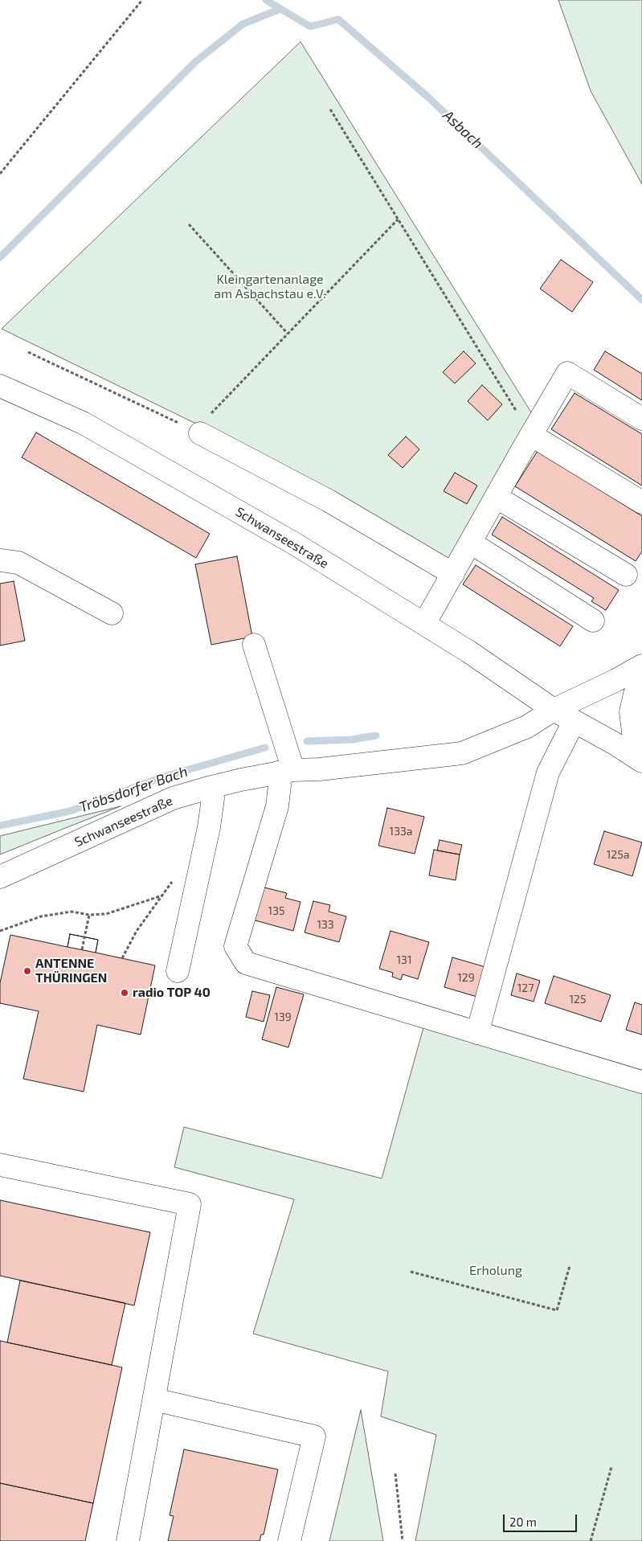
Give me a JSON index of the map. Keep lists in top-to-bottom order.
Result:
{
  "streets": {
    "street": ["Schwanseestraße"]
  },
  "water": ["Asbach", "Tröbsdorfer Bach"],
  "parks": ["Kleingartenanlage am Asbachstau e.V.", "Erholung"],
  "places": ["ANTENNE THÜRINGEN", "radio TOP 40"],
  "house_numbers": [
    "133a",
    "125a",
    "135",
    "133",
    "131",
    "129",
    "127",
    "125",
    "139"
  ],
  "scale_bar": "20 m"
}
